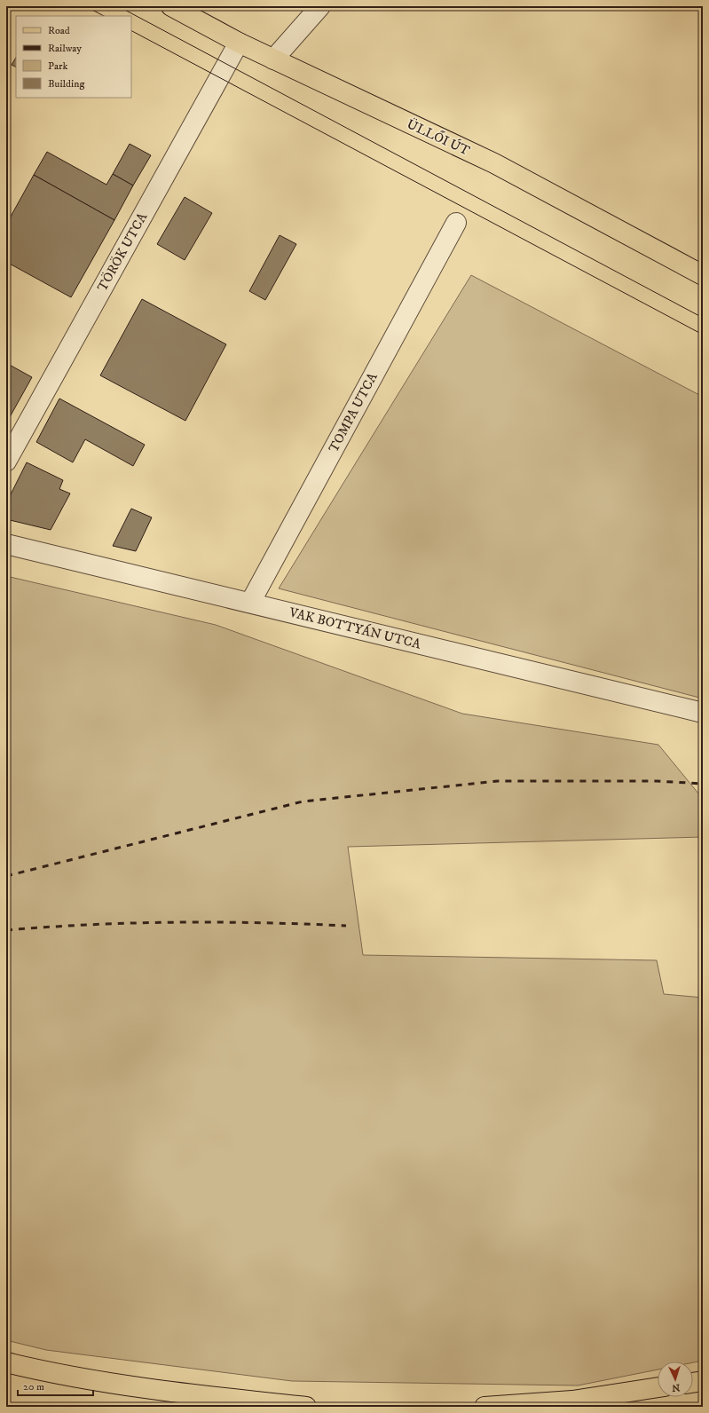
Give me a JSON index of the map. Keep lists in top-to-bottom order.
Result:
{
  "streets": {
    "main road": ["ÜLLŐI ÚT"],
    "street": ["TÖRÖK UTCA", "TOMPA UTCA", "VAK BOTTYÁN UTCA"]
  },
  "crossings": [
    ["ÜLLŐI ÚT", "TÖRÖK UTCA"],
    ["TOMPA UTCA", "VAK BOTTYÁN UTCA"]
  ],
  "legend": [
    "Road",
    "Railway",
    "Park",
    "Building"
  ],
  "scale_bar": "20 m",
  "north": "bottom"
}
